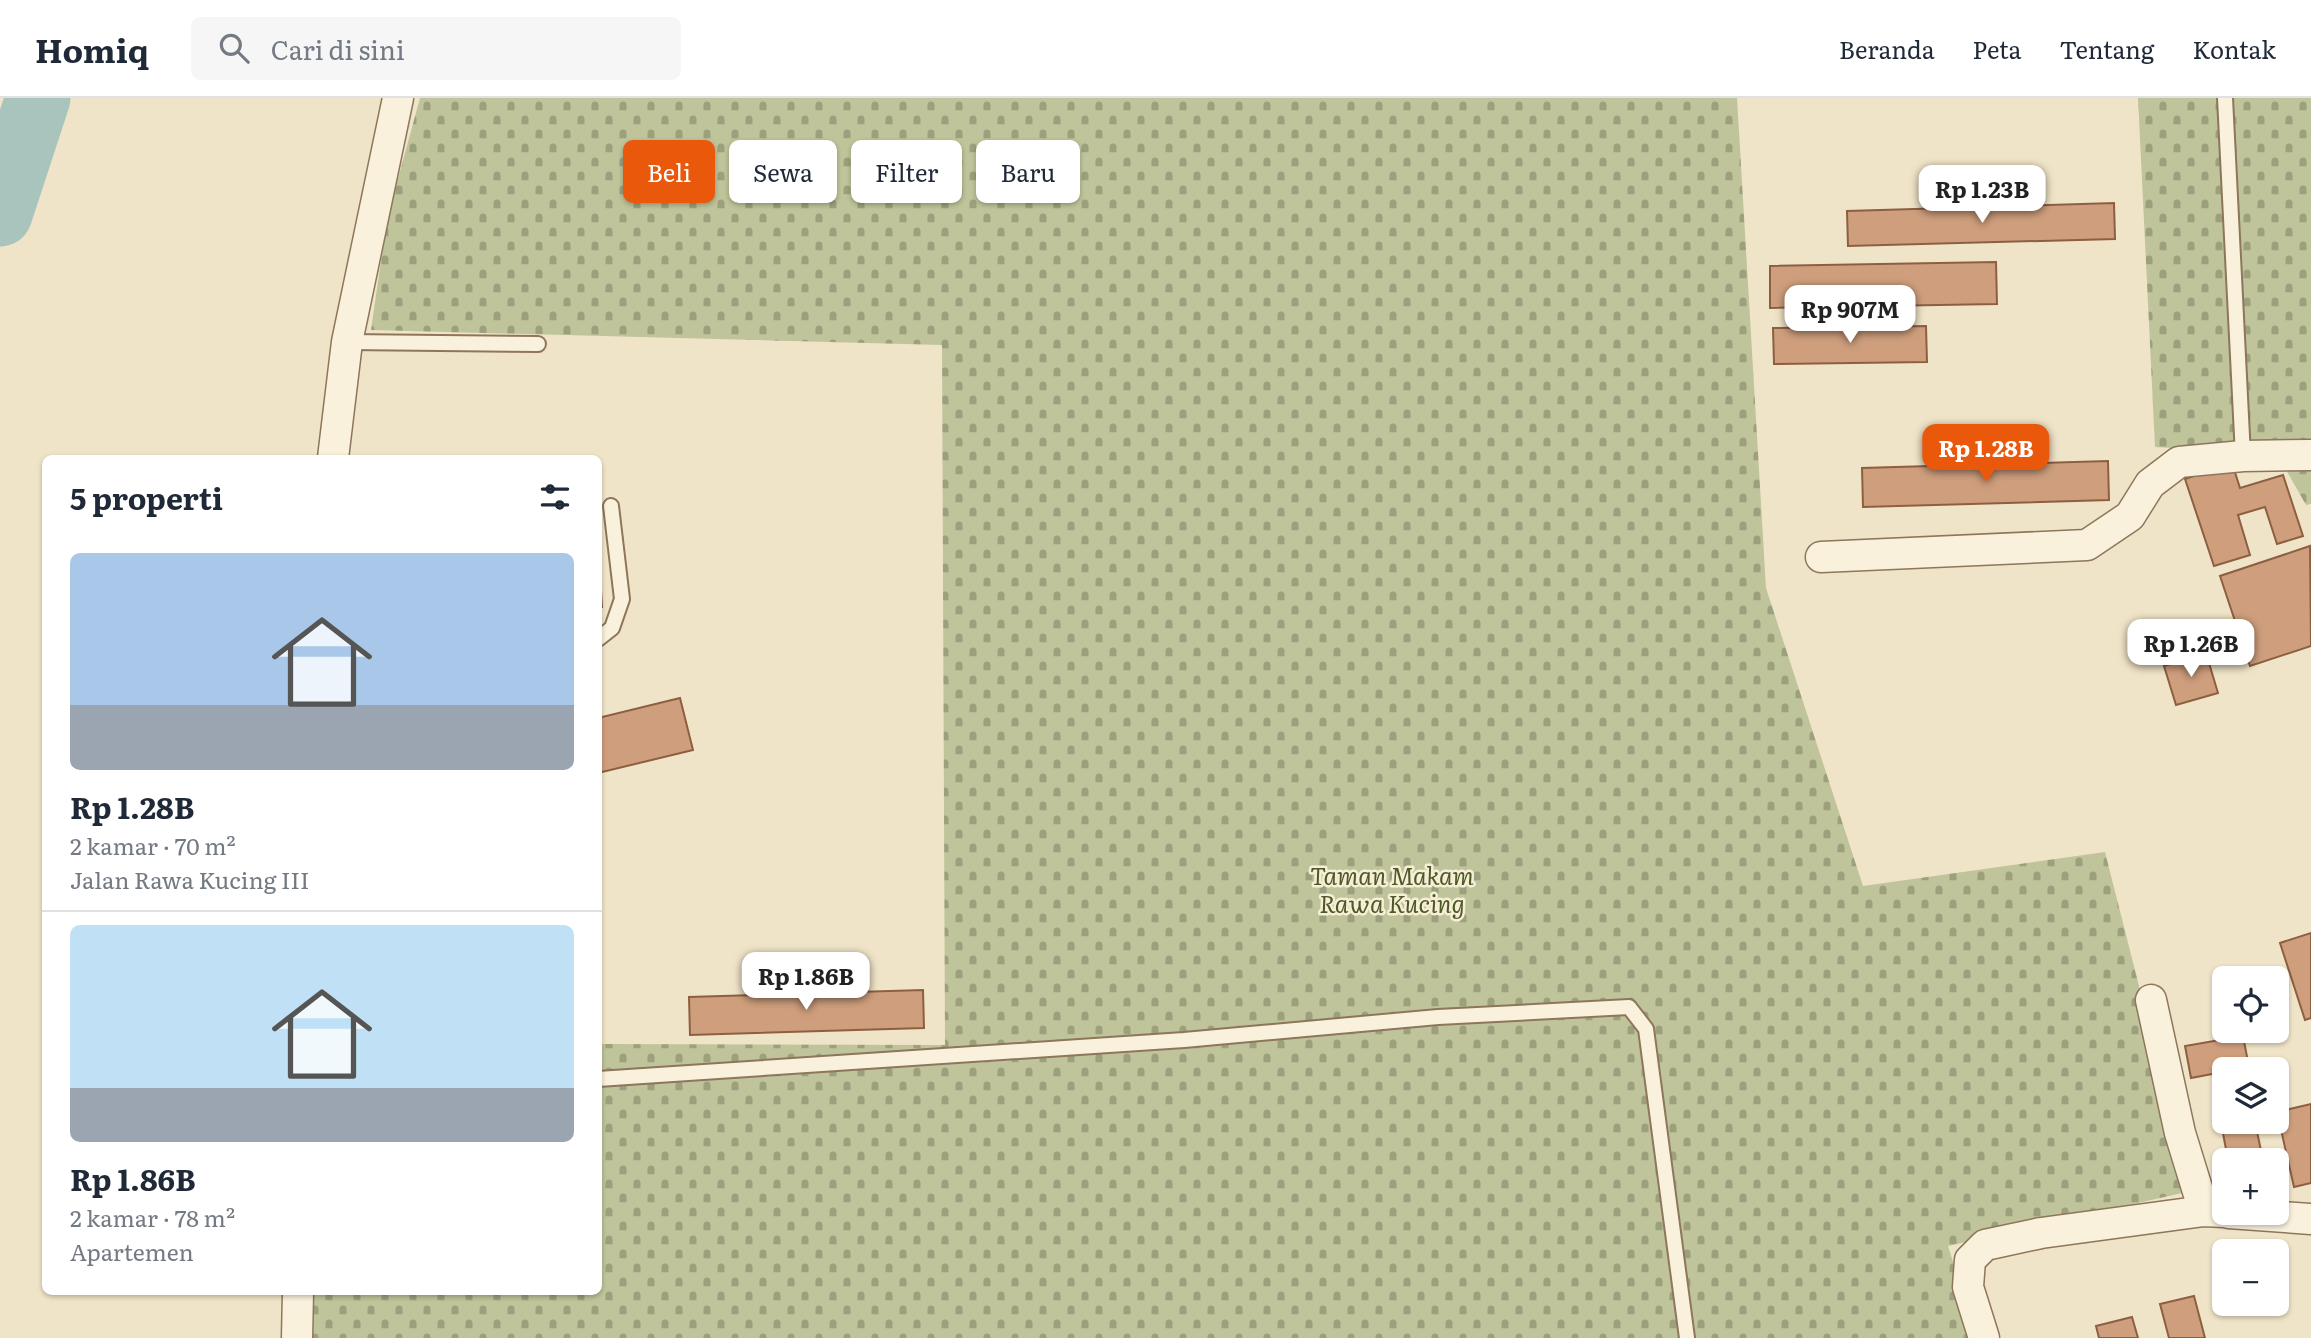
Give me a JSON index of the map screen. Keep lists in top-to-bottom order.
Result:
{
  "parks": ["Taman Makam Rawa Kucing"],
  "page": {
    "header": "Homiq",
    "search": "Cari di sini",
    "nav": [
      "Beranda",
      "Peta",
      "Tentang",
      "Kontak"
    ],
    "chip": [
      "Beli",
      "Sewa",
      "Filter",
      "Baru"
    ],
    "price": [
      "Rp 1.23B",
      "Rp 907M",
      "Rp 1.28B",
      "Rp 1.26B",
      "Rp 1.86B"
    ],
    "heading": "5 properti",
    "list": [
      {
        "name": "Rp 1.28B",
        "note": "2 kamar · 70 m² · Jalan Rawa Kucing III"
      },
      {
        "name": "Rp 1.86B",
        "note": "2 kamar · 78 m² · Apartemen"
      }
    ],
    "map_buttons": ["+", "−"]
  }
}
